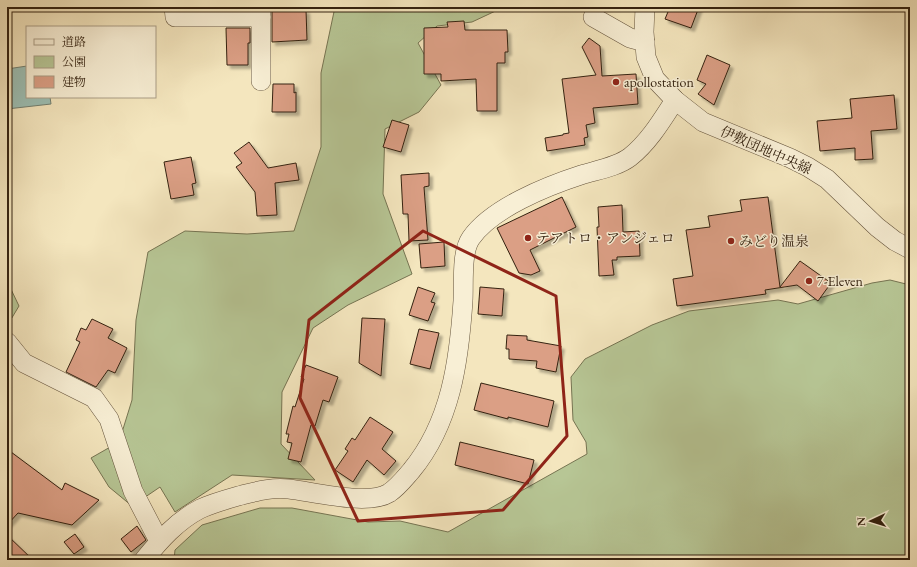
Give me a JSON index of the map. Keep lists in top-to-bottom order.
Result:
{
  "streets": {
    "street": ["伊敷団地中央線"]
  },
  "places": [
    "apollostation",
    "テアトロ・アンジェロ",
    "みどり温泉",
    "7-Eleven"
  ],
  "legend": ["道路", "公園", "建物"],
  "north": "left"
}
